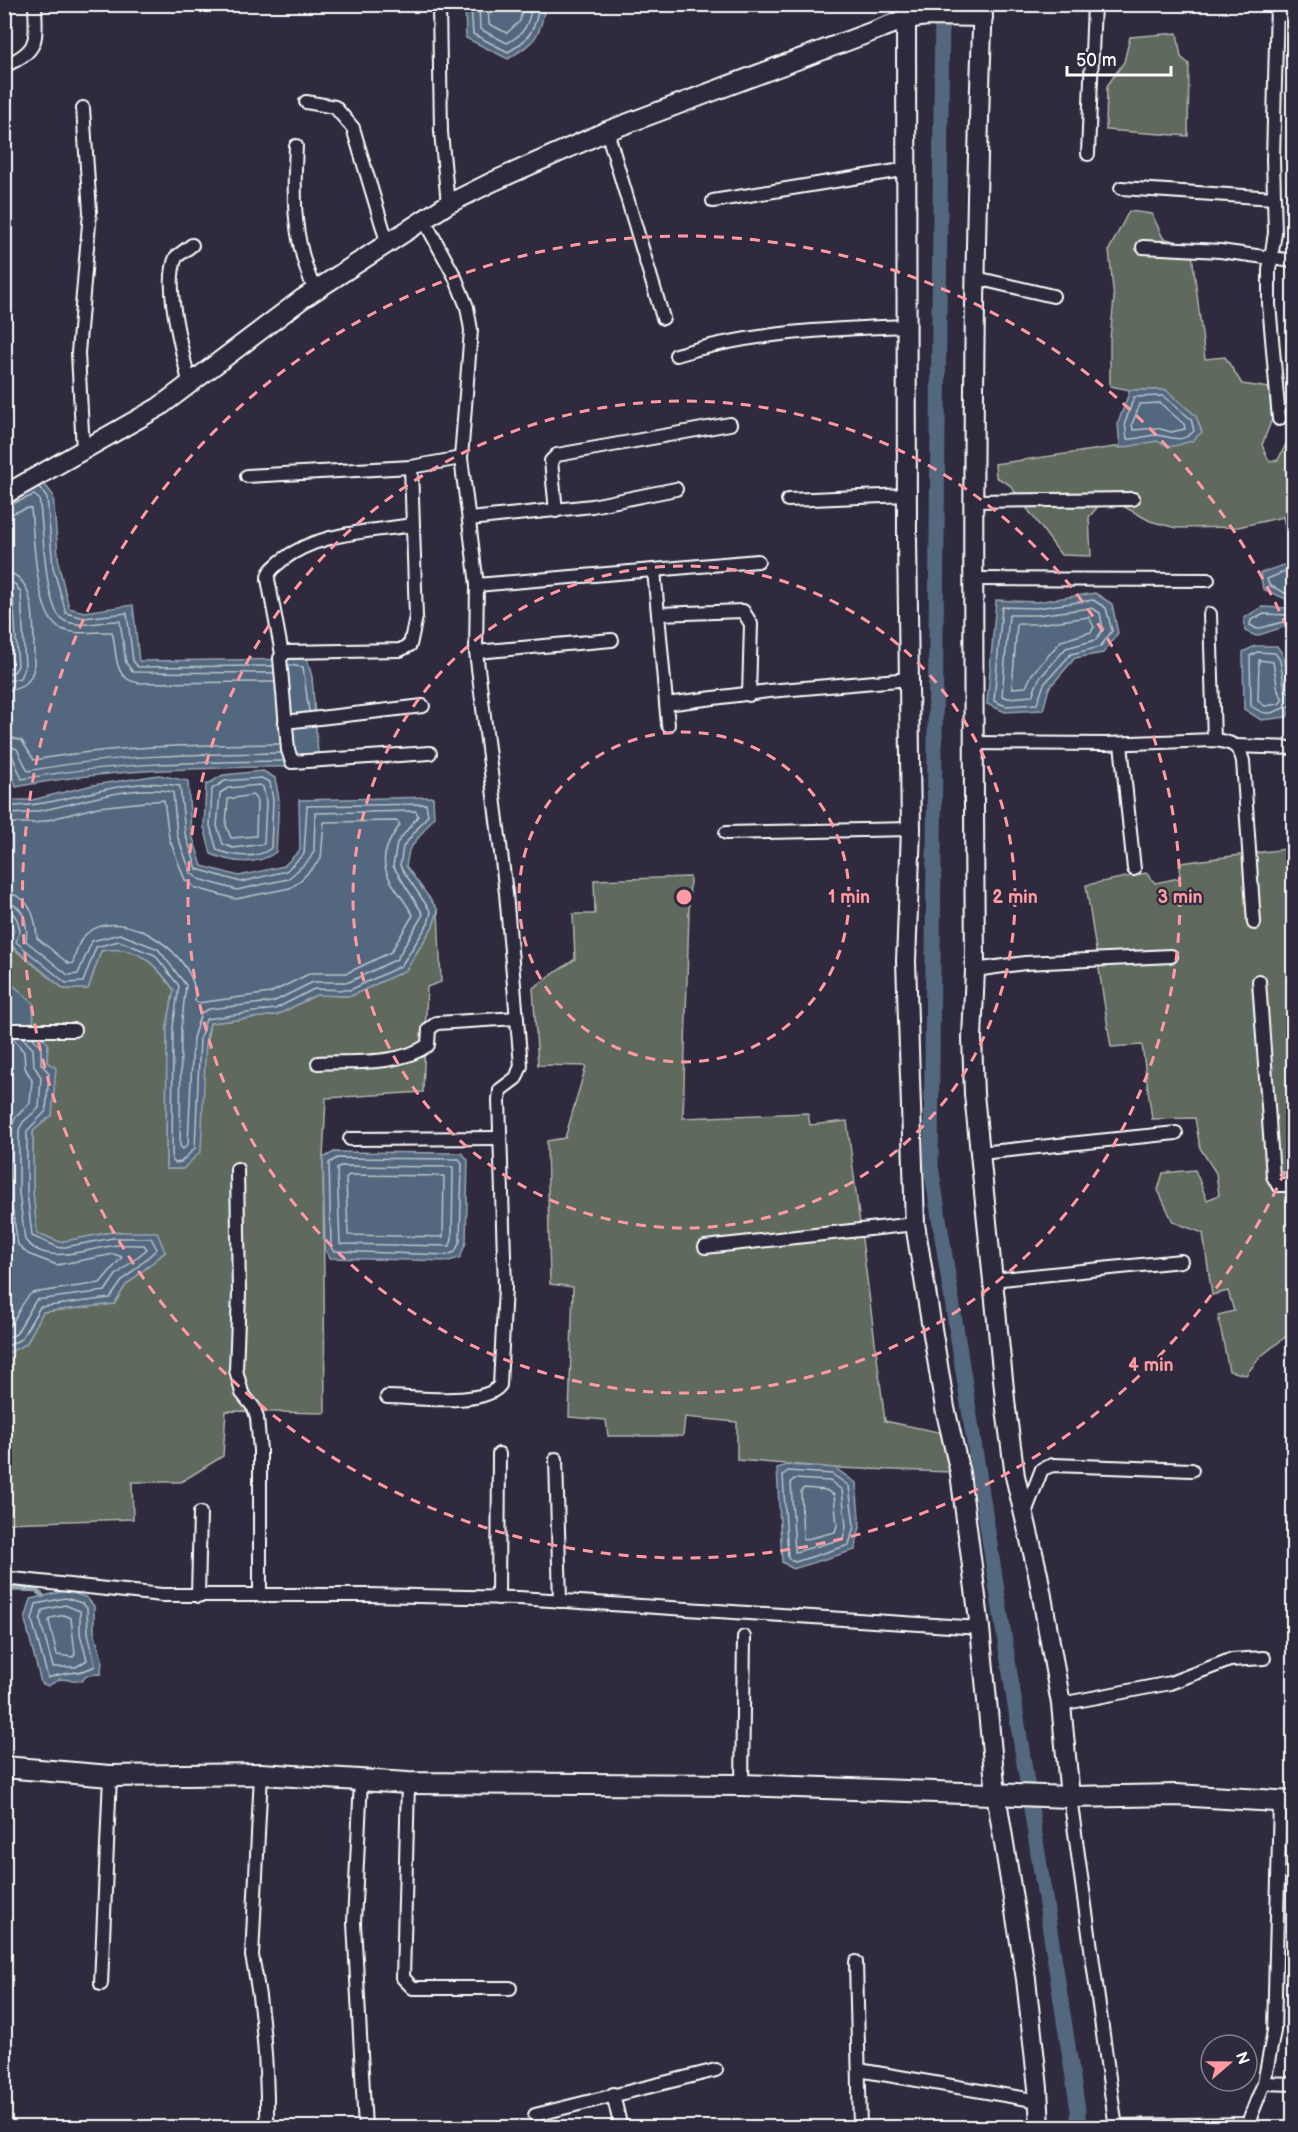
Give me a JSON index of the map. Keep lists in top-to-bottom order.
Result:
{
  "scale_bar": "50 m",
  "north": "right",
  "rings": [
    "1 min",
    "2 min",
    "3 min",
    "4 min"
  ]
}
